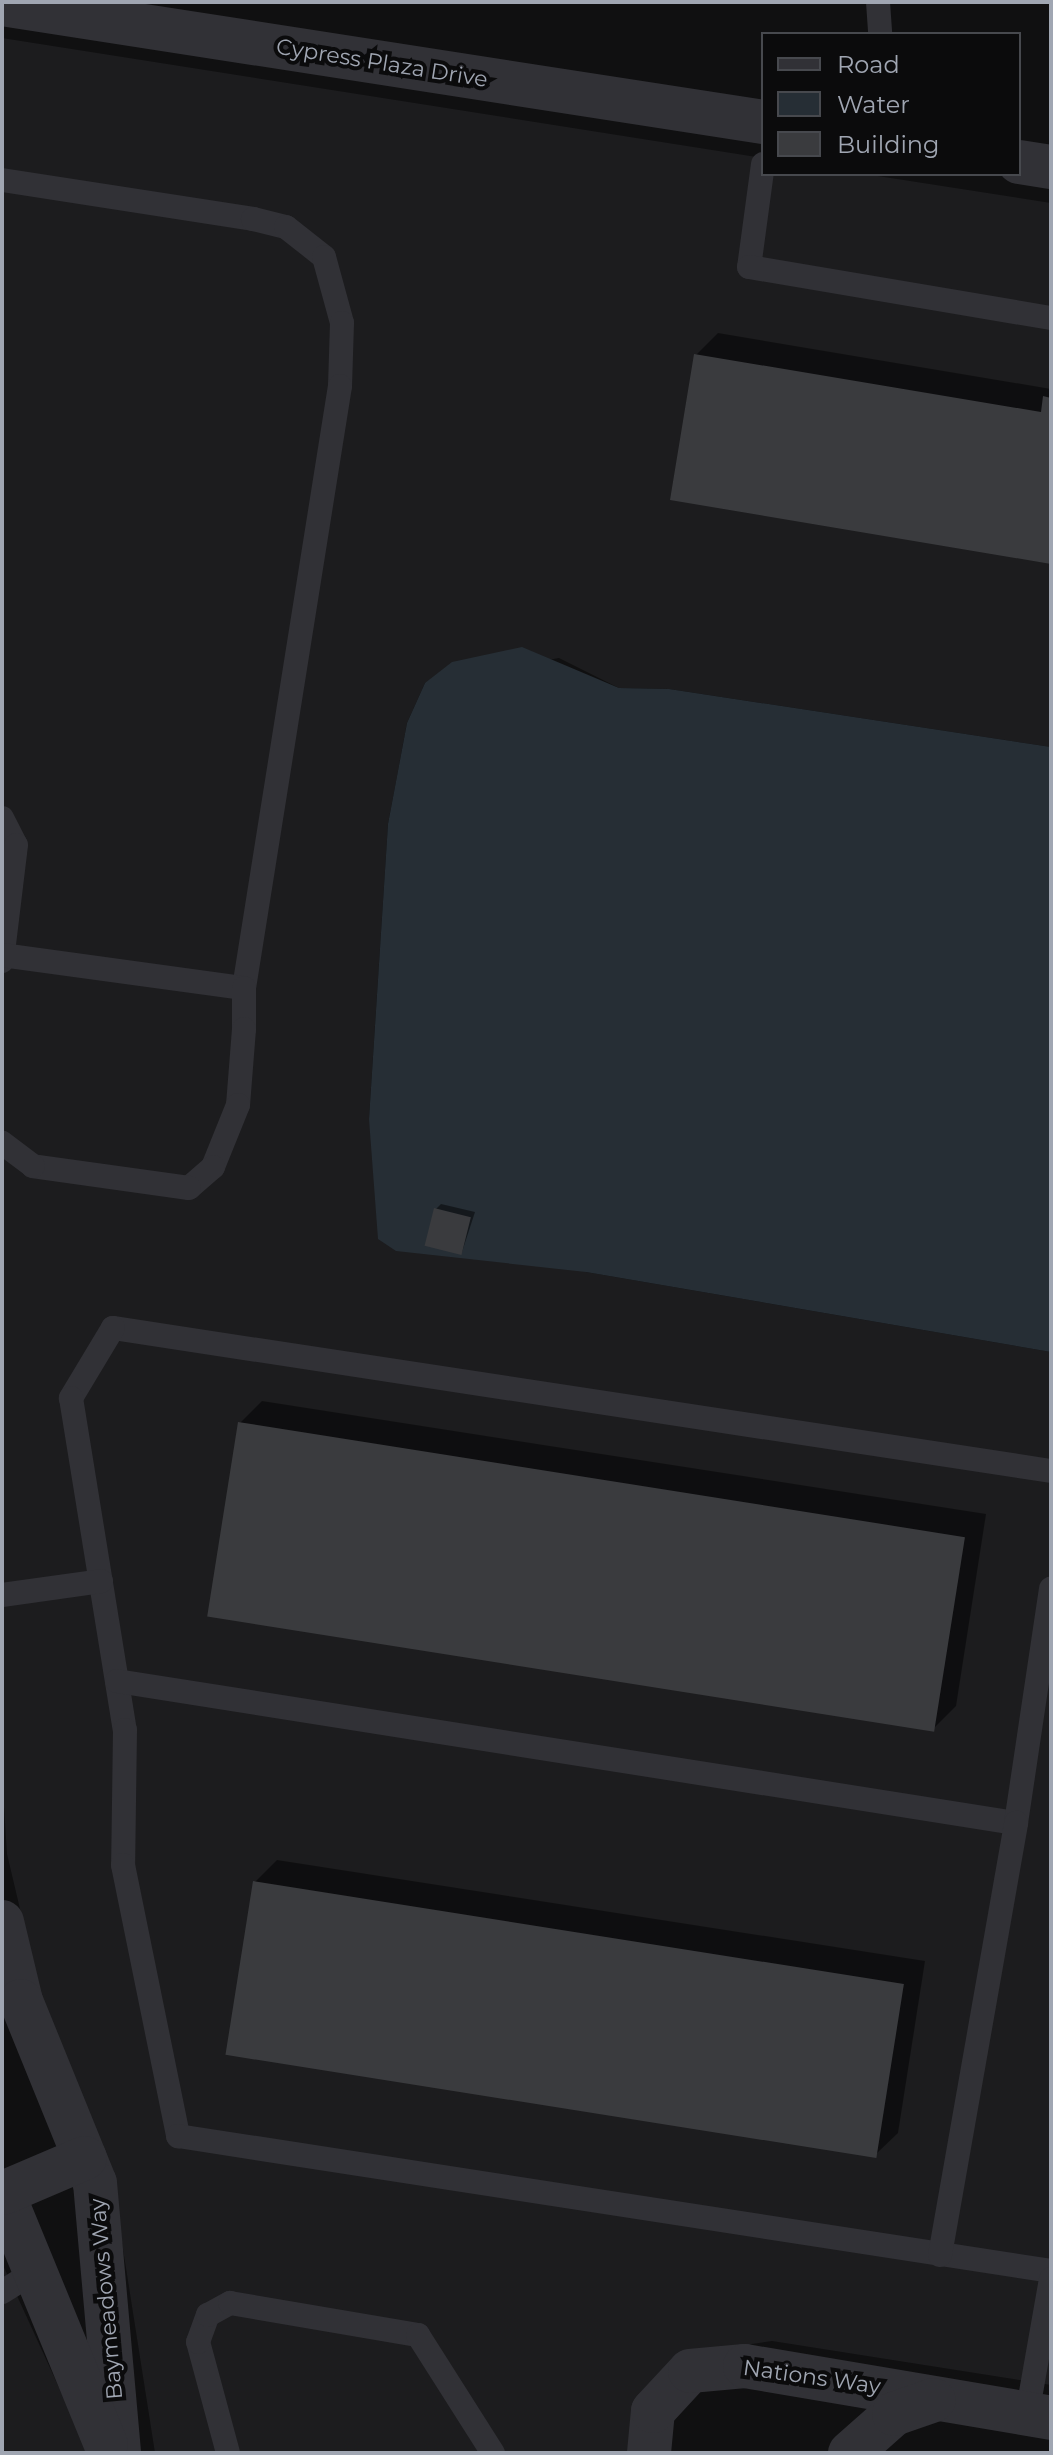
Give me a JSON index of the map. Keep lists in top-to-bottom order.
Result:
{
  "streets": {
    "street": ["Cypress Plaza Drive", "Baymeadows Way", "Nations Way"]
  },
  "legend": ["Road", "Water", "Building"]
}
